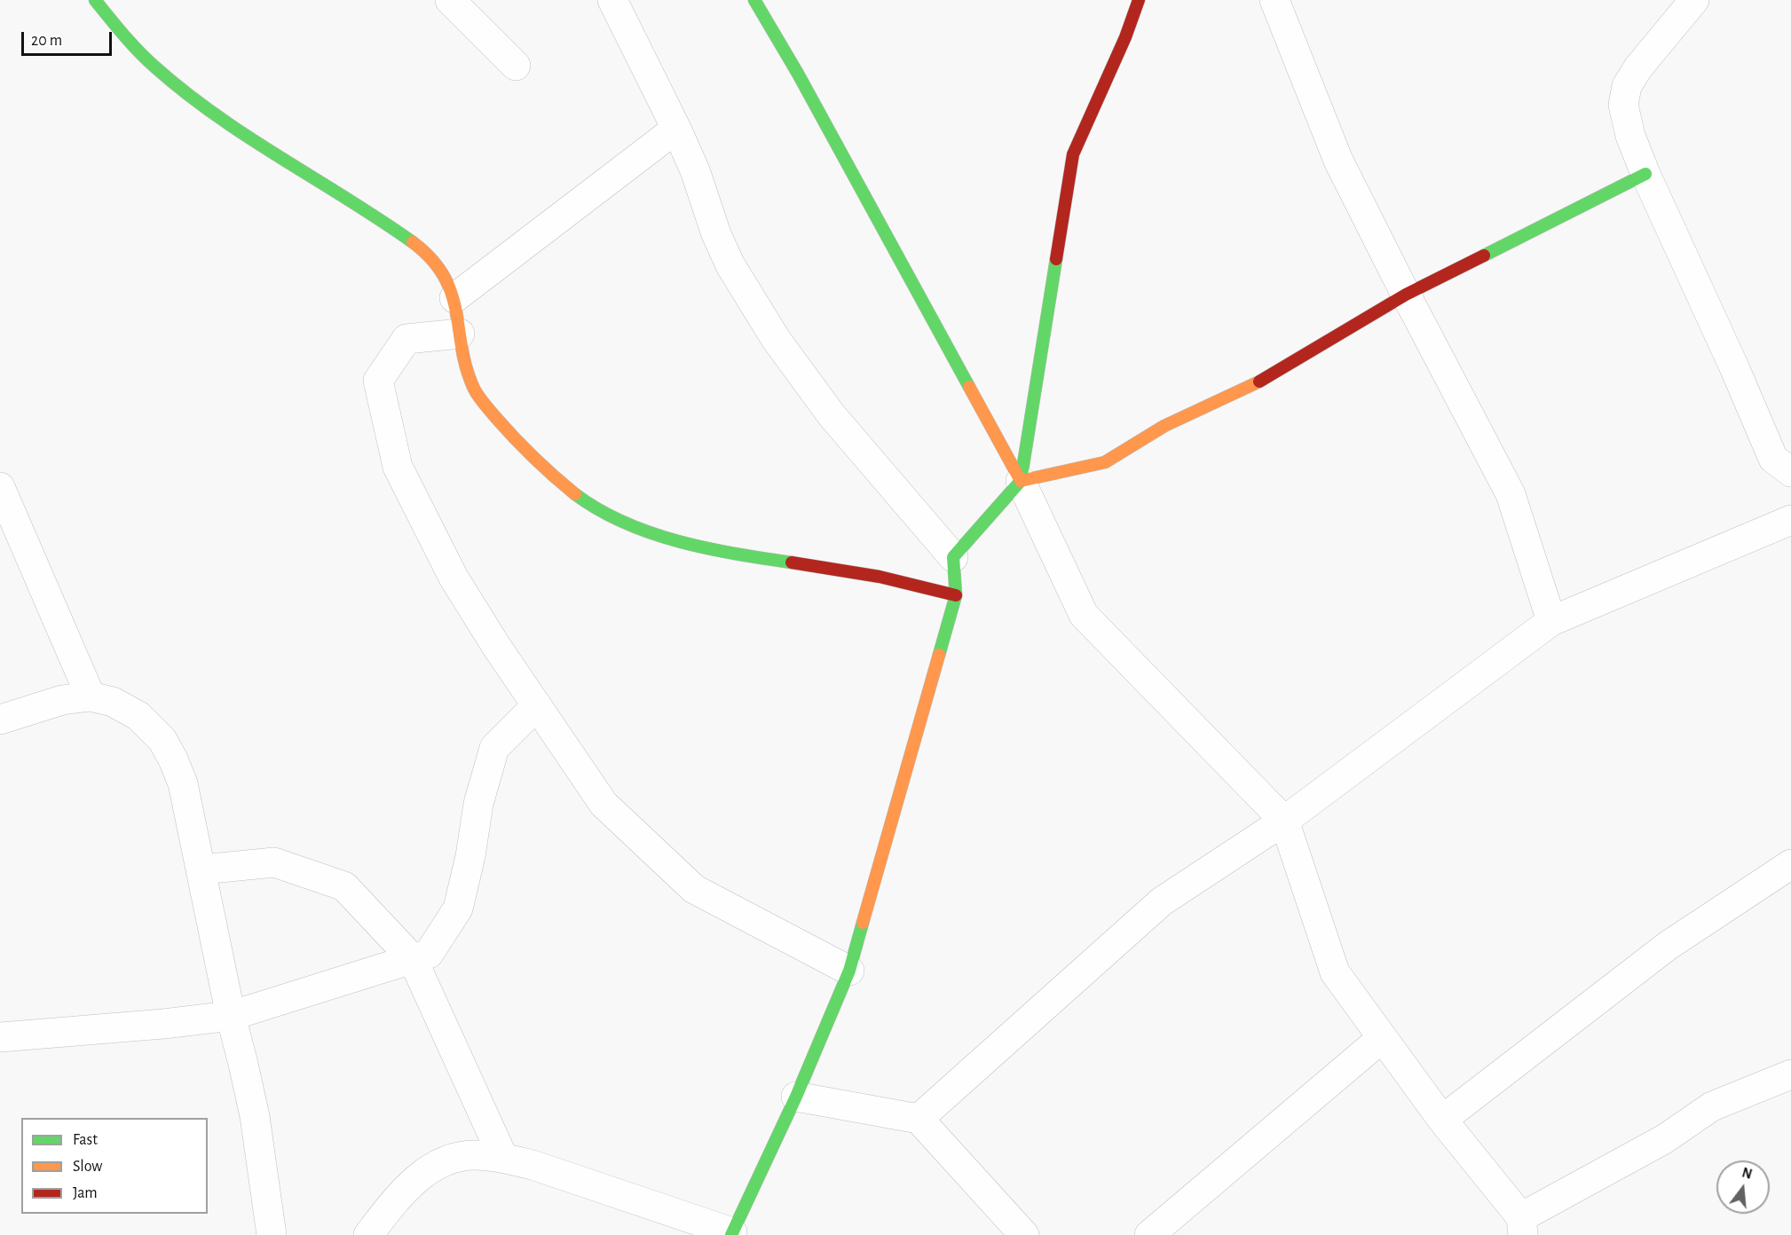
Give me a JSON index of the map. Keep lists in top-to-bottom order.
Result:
{
  "legend": ["Fast", "Slow", "Jam"],
  "scale_bar": "20 m",
  "north": "top"
}
